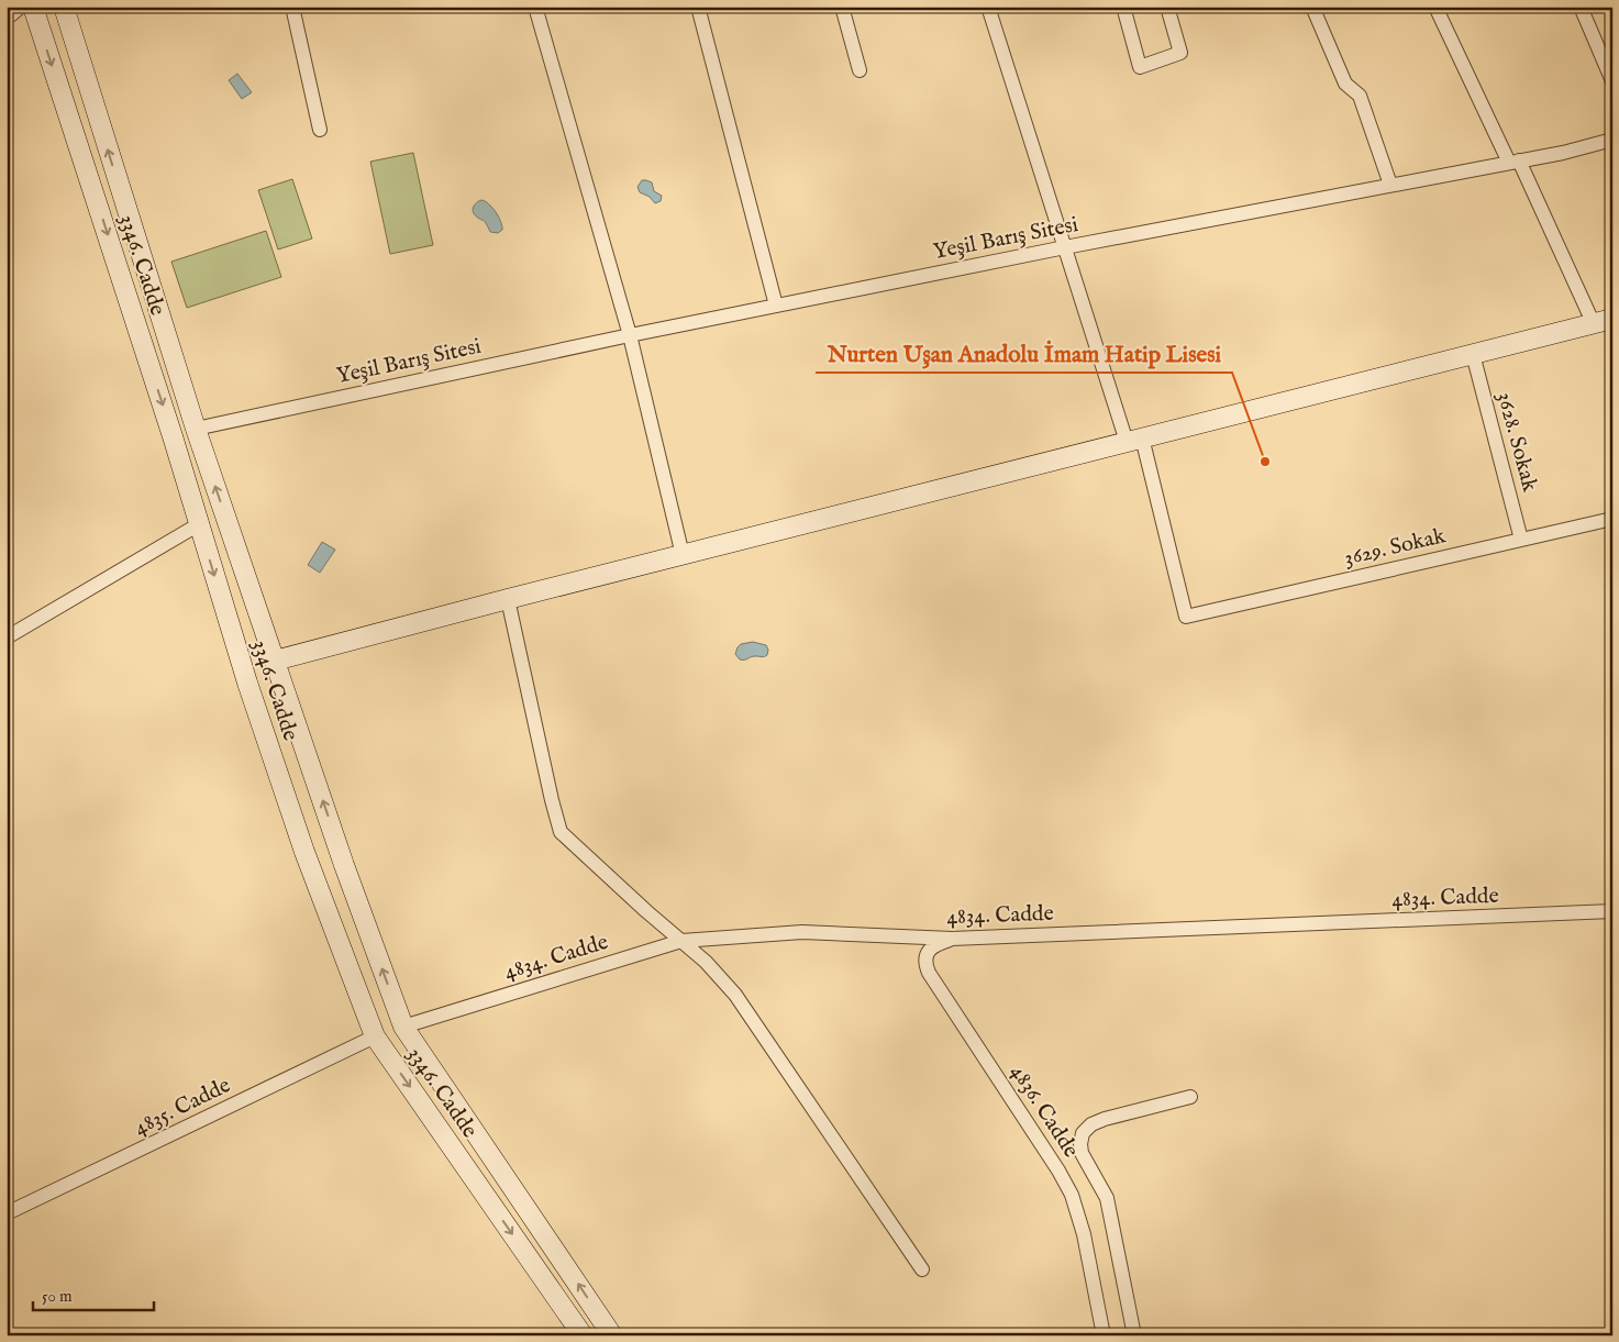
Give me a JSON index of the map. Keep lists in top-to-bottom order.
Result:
{
  "streets": {
    "street": [
      "Yeşil Barış Sitesi",
      "3346. Cadde",
      "3628. Sokak",
      "3629. Sokak",
      "4834. Cadde",
      "4835. Cadde",
      "4836. Cadde"
    ]
  },
  "crossings": [
    ["Yeşil Barış Sitesi", "3346. Cadde"],
    ["3346. Cadde", "4834. Cadde"],
    ["3346. Cadde", "4835. Cadde"],
    ["3628. Sokak", "3629. Sokak"],
    ["4834. Cadde", "4836. Cadde"]
  ],
  "places": ["Nurten Uşan Anadolu İmam Hatip Lisesi"],
  "scale_bar": "50 m"
}
